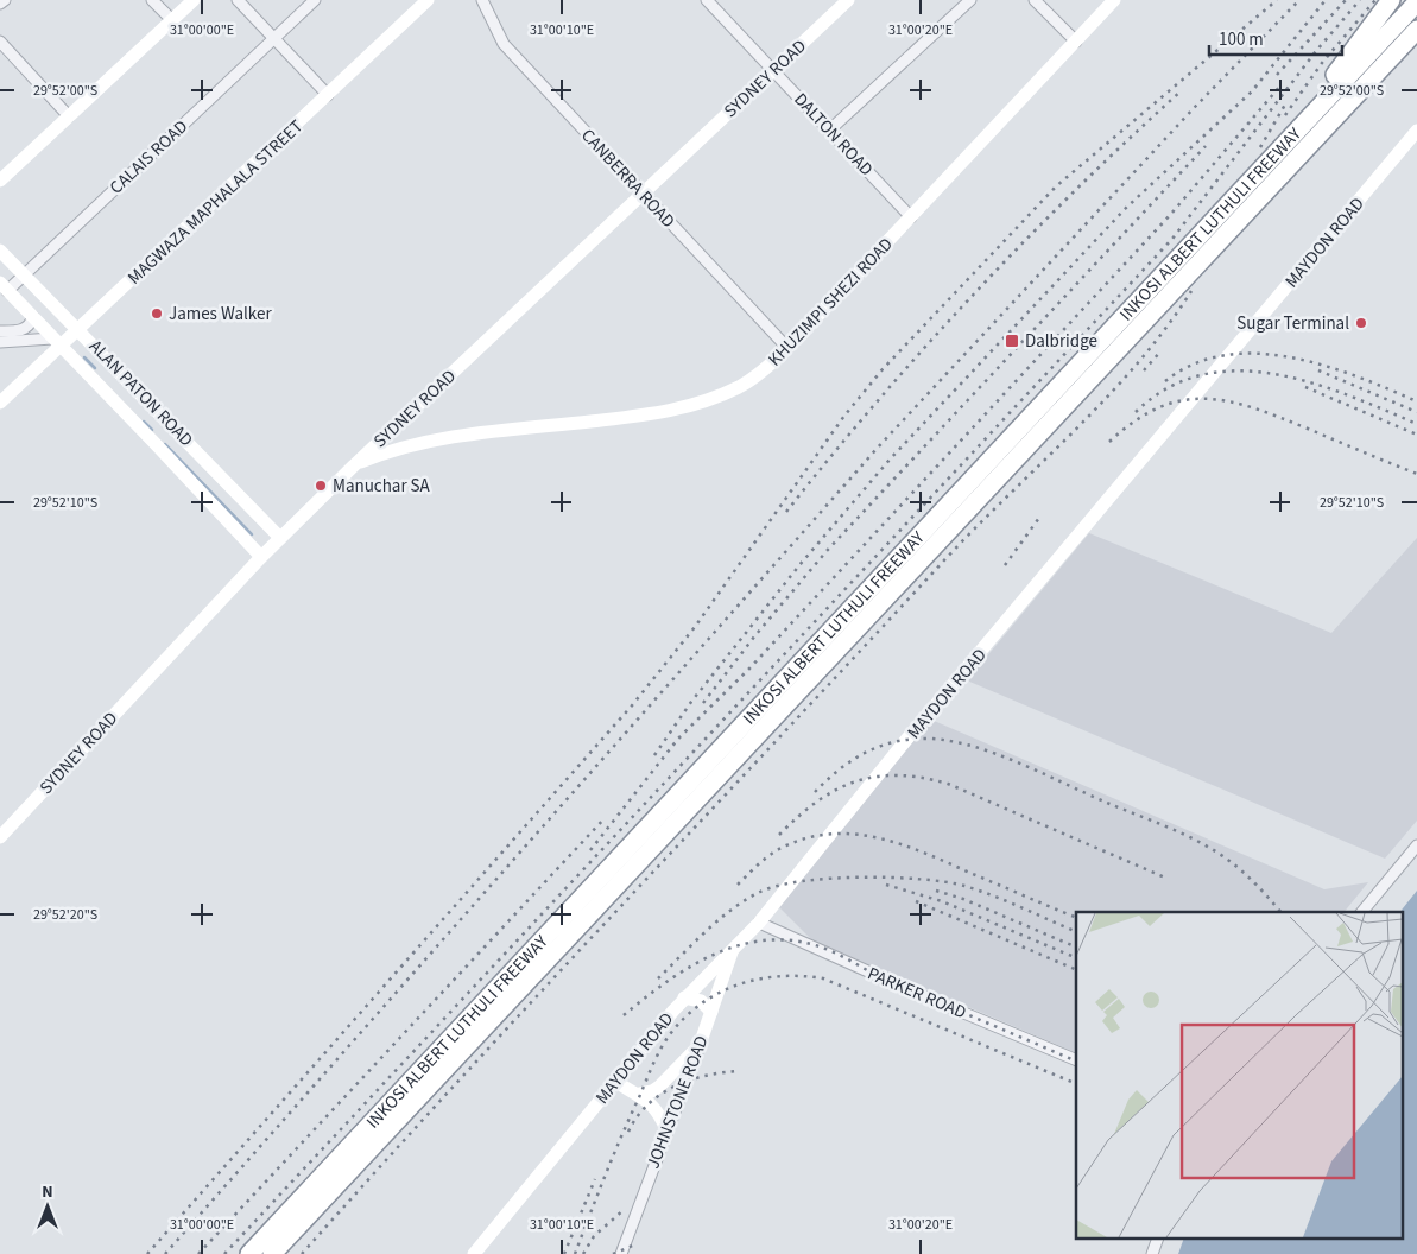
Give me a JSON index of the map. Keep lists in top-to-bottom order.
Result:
{
  "streets": {
    "highway": ["INKOSI ALBERT LUTHULI FREEWAY"],
    "street": [
      "SYDNEY ROAD",
      "DALTON ROAD",
      "CALAIS ROAD",
      "CANBERRA ROAD",
      "MAGWAZA MAPHALALA STREET",
      "MAYDON ROAD",
      "KHUZIMPI SHEZI ROAD",
      "ALAN PATON ROAD",
      "PARKER ROAD",
      "JOHNSTONE ROAD"
    ]
  },
  "crossings": [
    ["SYDNEY ROAD", "DALTON ROAD"],
    ["SYDNEY ROAD", "CANBERRA ROAD"],
    ["SYDNEY ROAD", "KHUZIMPI SHEZI ROAD"],
    ["SYDNEY ROAD", "ALAN PATON ROAD"],
    ["DALTON ROAD", "KHUZIMPI SHEZI ROAD"],
    ["CALAIS ROAD", "ALAN PATON ROAD"],
    ["CANBERRA ROAD", "KHUZIMPI SHEZI ROAD"],
    ["MAGWAZA MAPHALALA STREET", "ALAN PATON ROAD"],
    ["MAYDON ROAD", "PARKER ROAD"],
    ["MAYDON ROAD", "JOHNSTONE ROAD"]
  ],
  "places": {
    "other": ["James Walker", "Sugar Terminal", "Manuchar SA"],
    "transit": ["Dalbridge"]
  },
  "scale_bar": "100 m",
  "north": "top",
  "coordinates": [
    "31°00'00\"E",
    "31°00'10\"E",
    "31°00'20\"E",
    "29°52'00\"S",
    "29°52'10\"S",
    "29°52'20\"S"
  ]
}
